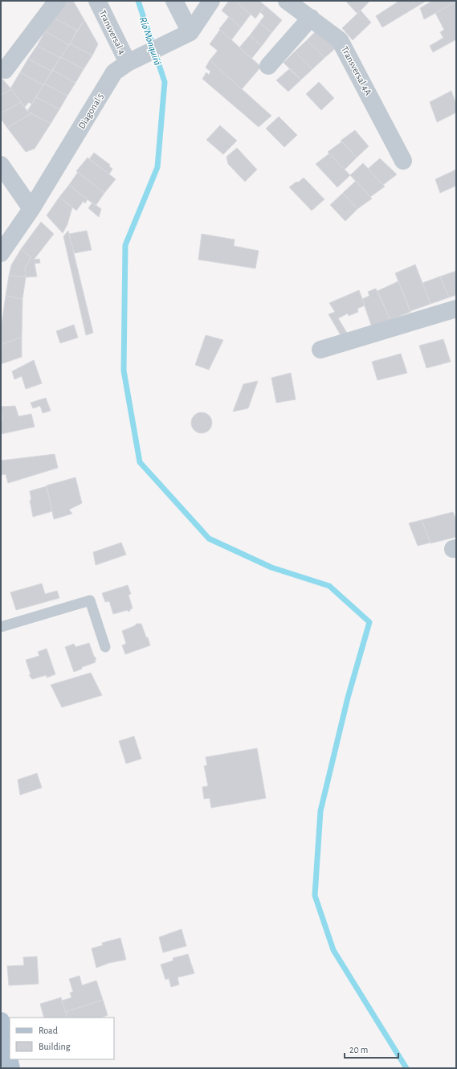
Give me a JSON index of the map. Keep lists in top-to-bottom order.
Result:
{
  "streets": {
    "street": ["Transversal 4", "Transversal 4A", "Diagonal 5"]
  },
  "crossings": [
    ["Transversal 4", "Diagonal 5"]
  ],
  "water": ["Río Monquirá"],
  "legend": ["Road", "Building"],
  "scale_bar": "20 m"
}
